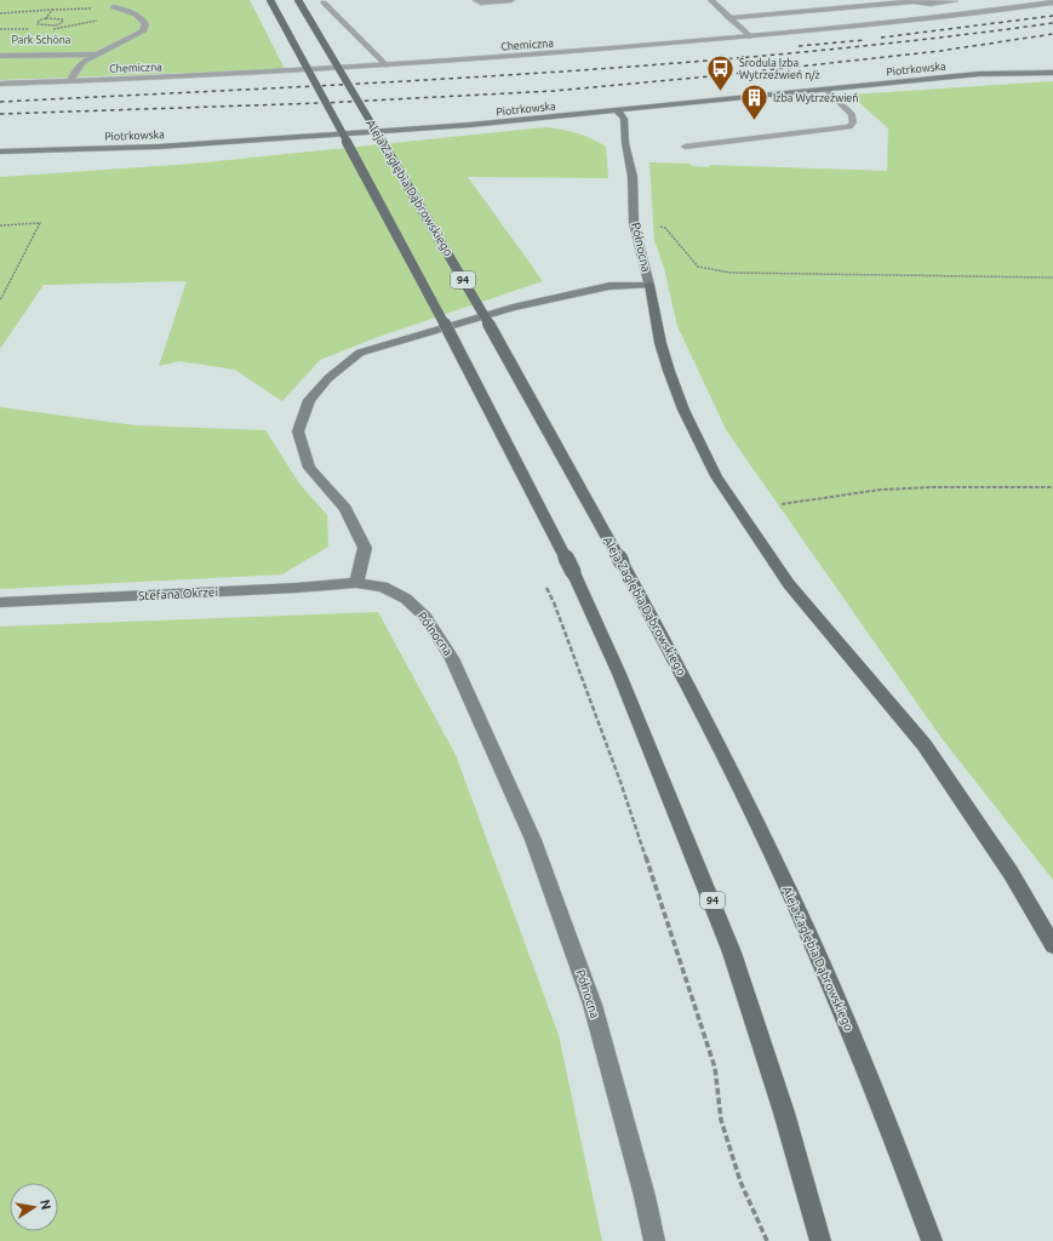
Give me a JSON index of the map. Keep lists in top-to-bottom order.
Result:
{
  "streets": {
    "main road": ["Aleja Zagłębia Dąbrowskiego", "94"],
    "street": [
      "Chemiczna",
      "Piotrkowska",
      "Północna",
      "Stefana Okrzei"
    ]
  },
  "crossings": [
    ["Piotrkowska", "Północna"],
    ["Północna", "Stefana Okrzei"]
  ],
  "parks": ["Park Schöna"],
  "places": {
    "bus stop": ["Środula Izba Wytrzeźwień n/ż"],
    "building": ["Izba Wytrzeźwień"]
  },
  "north": "right"
}
